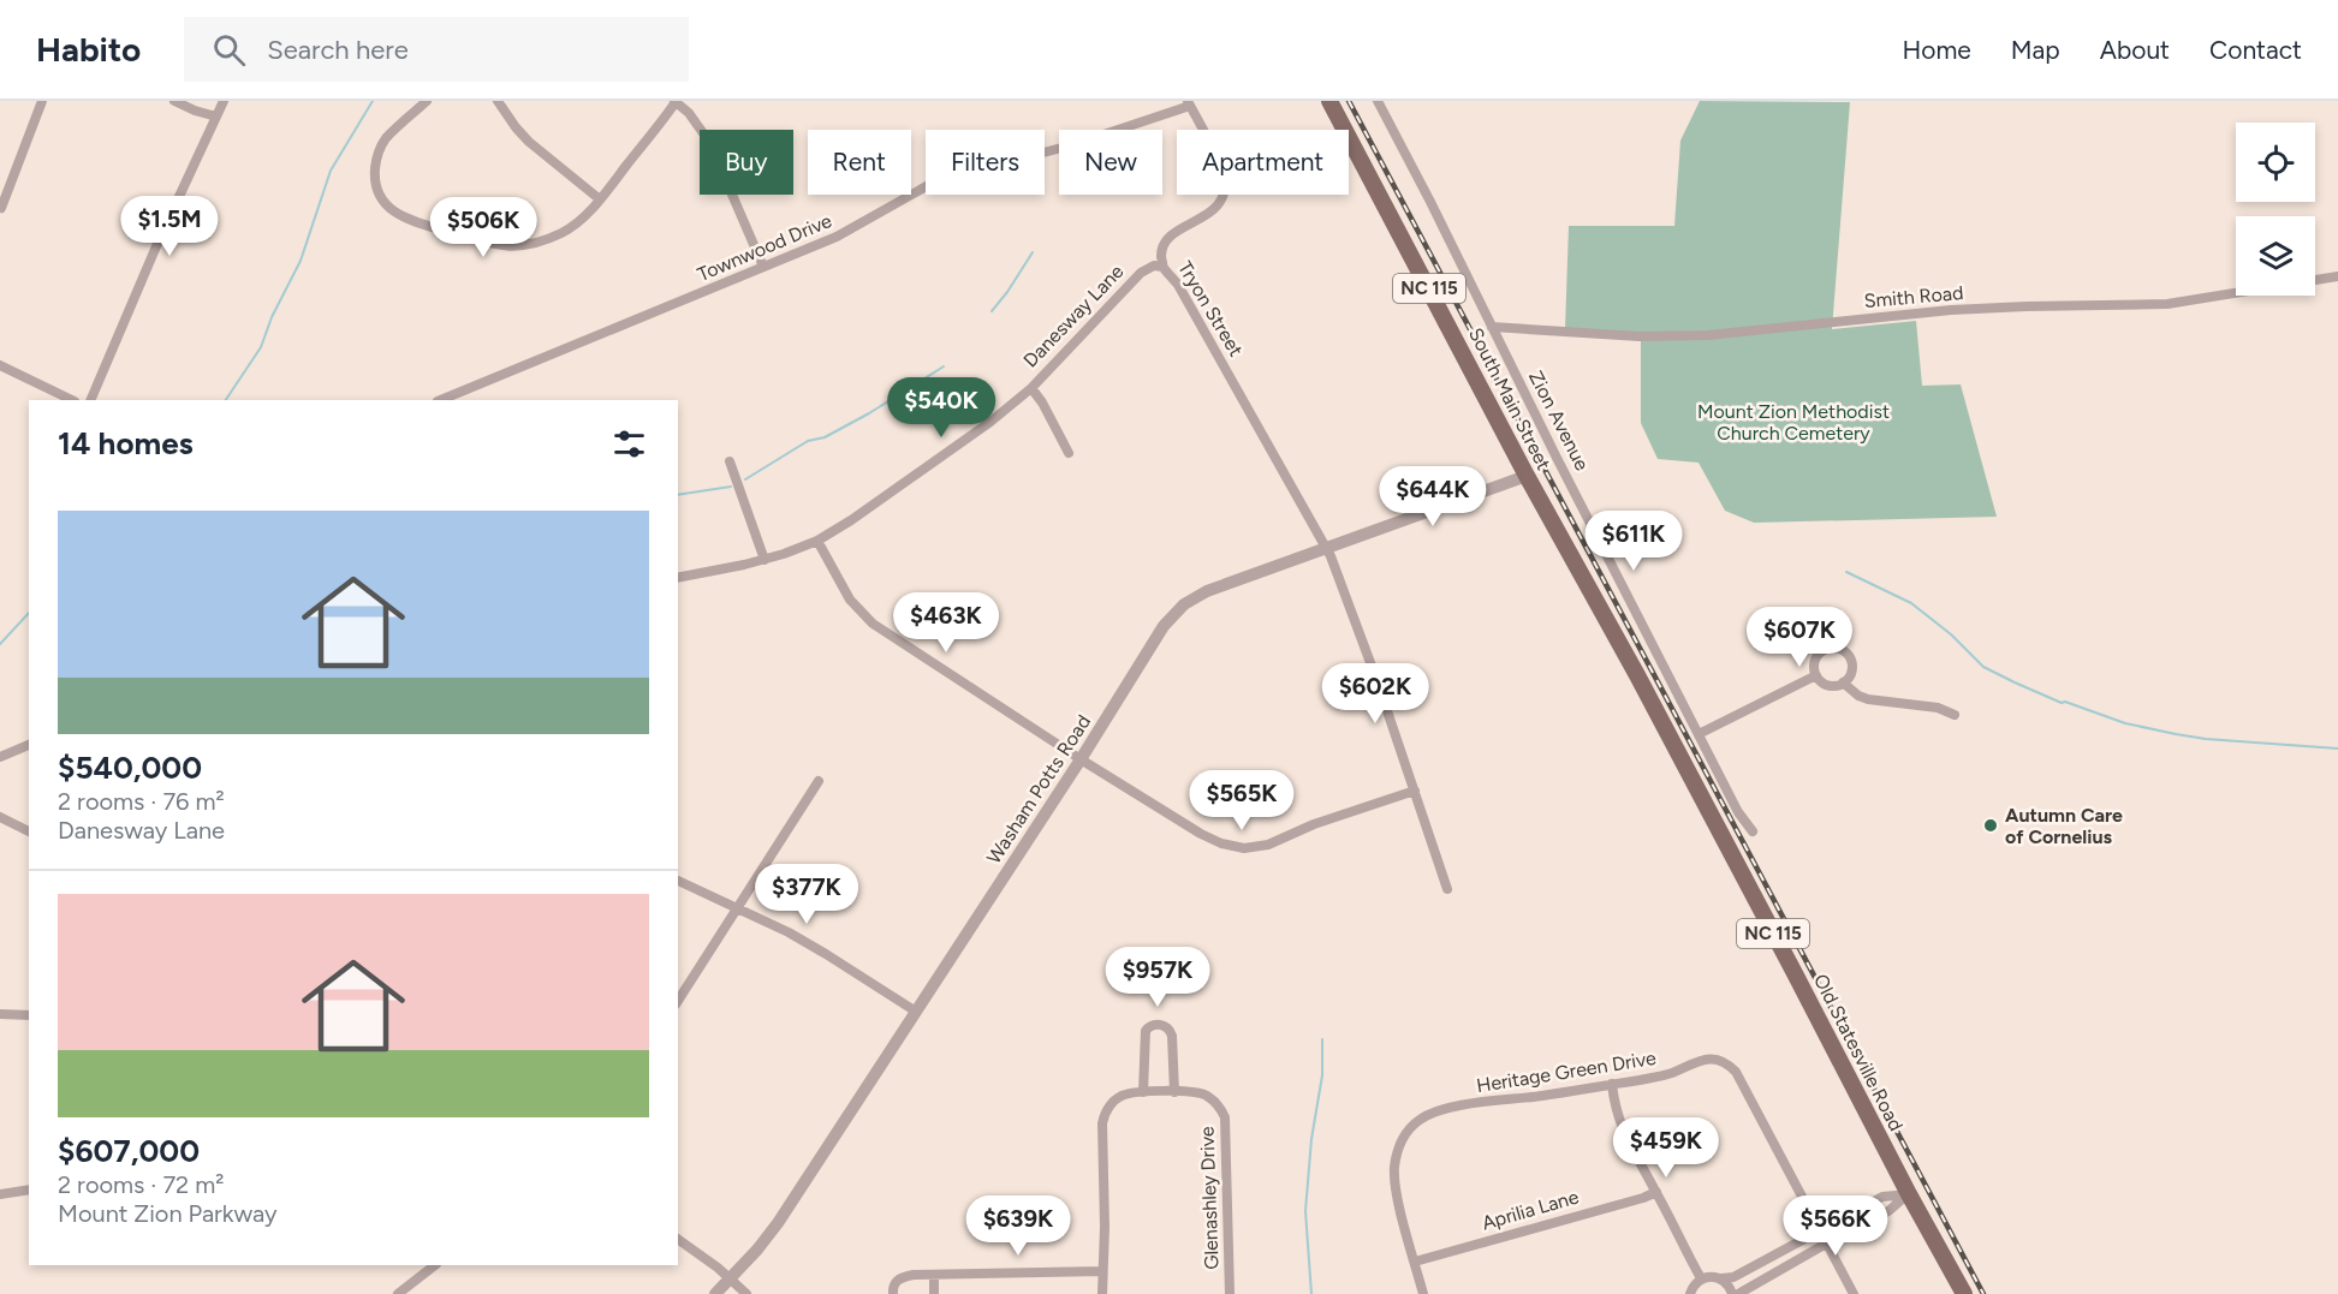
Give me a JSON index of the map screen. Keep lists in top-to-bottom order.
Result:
{
  "streets": {
    "main road": ["NC 115", "South Main Street", "Old Statesville Road"],
    "street": [
      "Townwood Drive",
      "Smith Road",
      "Tryon Street",
      "Danesway Lane",
      "Zion Avenue",
      "Washam Potts Road",
      "Heritage Green Drive",
      "Glenashley Drive",
      "Aprilia Lane"
    ]
  },
  "crossings": [
    ["Townwood Drive", "Tryon Street"],
    ["Smith Road", "Zion Avenue"],
    ["Tryon Street", "Danesway Lane"],
    ["Tryon Street", "Washam Potts Road"],
    ["South Main Street", "Washam Potts Road"],
    ["South Main Street", "Old Statesville Road"],
    ["Heritage Green Drive", "Aprilia Lane"]
  ],
  "parks": ["Mount Zion Methodist Church Cemetery"],
  "places": ["Autumn Care of Cornelius"],
  "page": {
    "header": "Habito",
    "search": "Search here",
    "nav": [
      "Home",
      "Map",
      "About",
      "Contact"
    ],
    "chip": [
      "Buy",
      "Rent",
      "Filters",
      "New",
      "Apartment"
    ],
    "price": [
      "$1.5M",
      "$506K",
      "$540K",
      "$644K",
      "$611K",
      "$463K",
      "$607K",
      "$602K",
      "$565K",
      "$377K",
      "$957K",
      "$459K",
      "$639K",
      "$566K"
    ],
    "heading": "14 homes",
    "list": [
      {
        "name": "$540,000",
        "note": "2 rooms · 76 m² · Danesway Lane"
      },
      {
        "name": "$607,000",
        "note": "2 rooms · 72 m² · Mount Zion Parkway"
      }
    ]
  }
}
